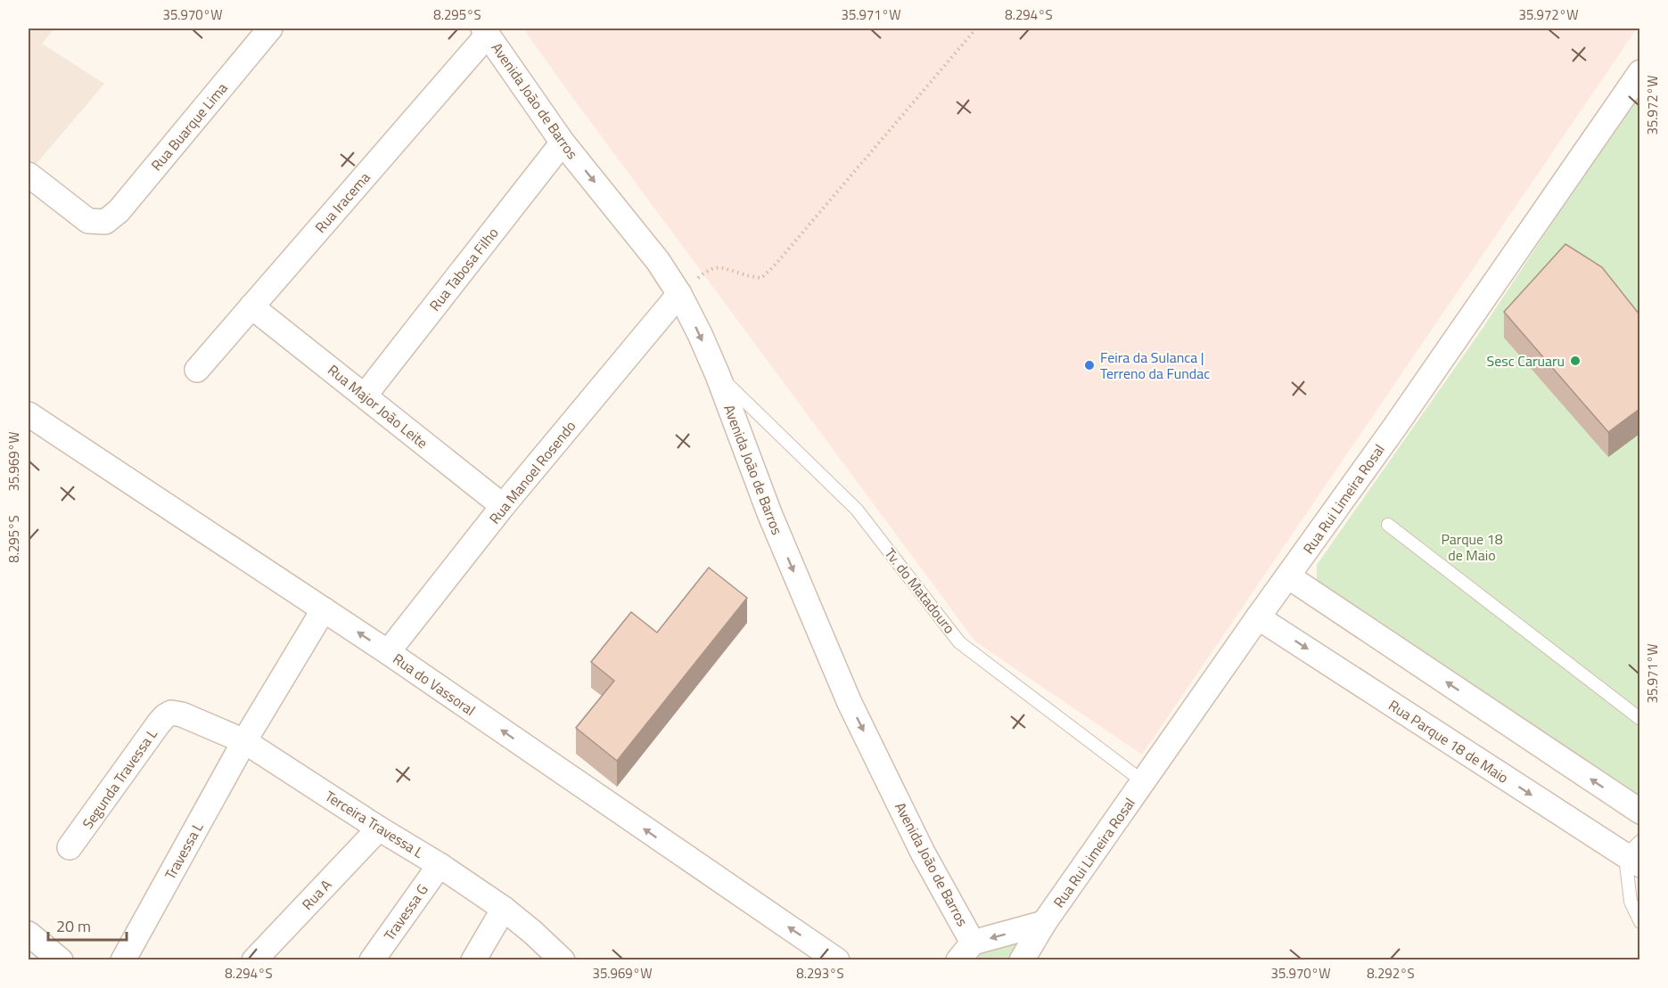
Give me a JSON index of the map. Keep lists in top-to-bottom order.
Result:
{
  "streets": {
    "street": [
      "Avenida João de Barros",
      "Rua Buarque Lima",
      "Rua Iracema",
      "Rua Tabosa Filho",
      "Rua Major João Leite",
      "Rua Manoel Rosendo",
      "Rua Rui Limeira Rosal",
      "Rua do Vassoral",
      "Rua Parque 18 de Maio",
      "Segunda Travessa L",
      "Terceira Travessa L",
      "Travessa L",
      "Rua A",
      "Travessa G"
    ],
    "lane": ["Tv. do Matadouro"]
  },
  "crossings": [
    ["Avenida João de Barros", "Rua Iracema"],
    ["Avenida João de Barros", "Rua Tabosa Filho"],
    ["Avenida João de Barros", "Rua Manoel Rosendo"],
    ["Avenida João de Barros", "Tv. do Matadouro"],
    ["Rua Iracema", "Rua Major João Leite"],
    ["Rua Tabosa Filho", "Rua Major João Leite"],
    ["Rua Major João Leite", "Rua Manoel Rosendo"],
    ["Rua Manoel Rosendo", "Rua do Vassoral"],
    ["Rua Rui Limeira Rosal", "Tv. do Matadouro"],
    ["Rua Rui Limeira Rosal", "Rua Parque 18 de Maio"],
    ["Rua do Vassoral", "Travessa L"],
    ["Segunda Travessa L", "Terceira Travessa L"],
    ["Terceira Travessa L", "Travessa L"],
    ["Terceira Travessa L", "Rua A"],
    ["Terceira Travessa L", "Travessa G"]
  ],
  "one_way": ["Avenida João de Barros", "Rua do Vassoral"],
  "parks": ["Parque 18 de Maio"],
  "places": ["Sesc Caruaru", "Feira da Sulanca | Terreno da Fundac"],
  "scale_bar": "20 m",
  "coordinates": [
    "35.970°W",
    "8.295°S",
    "35.971°W",
    "8.294°S",
    "35.972°W",
    "35.969°W",
    "8.293°S",
    "8.292°S"
  ]
}
